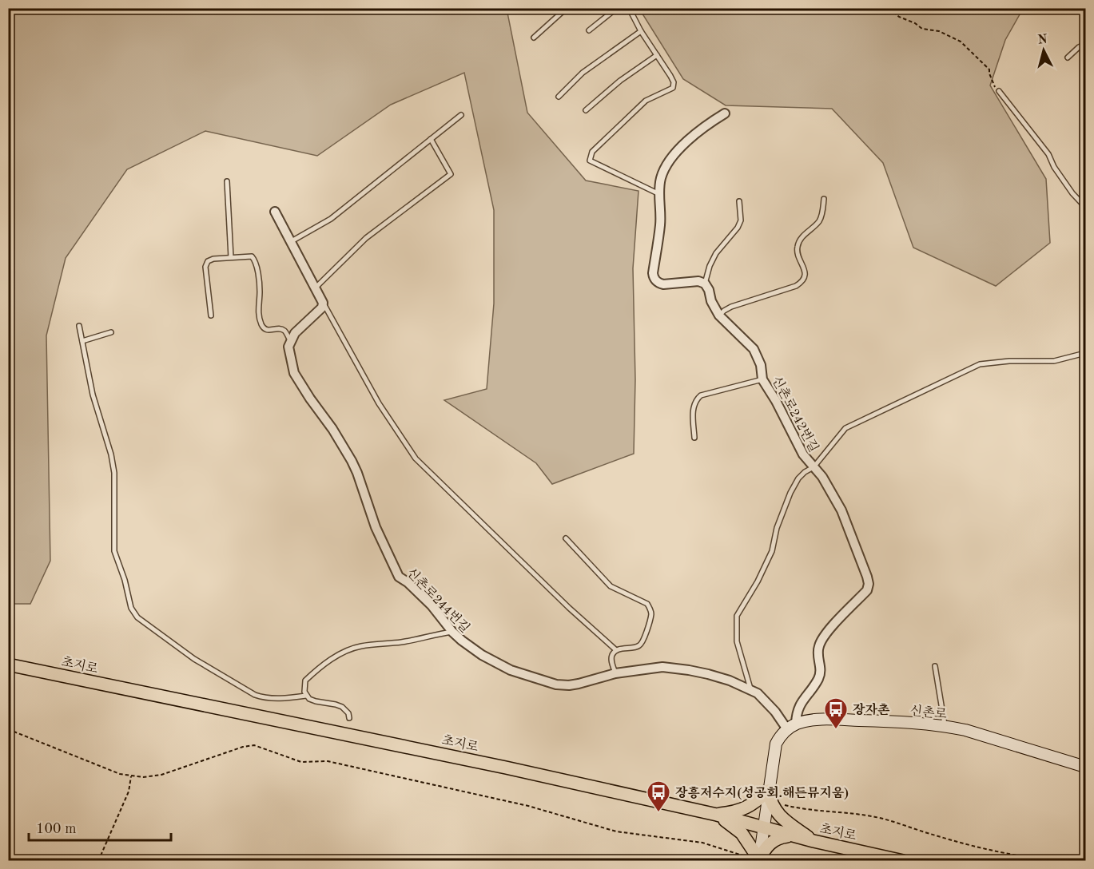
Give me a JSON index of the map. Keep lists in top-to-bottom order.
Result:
{
  "streets": {
    "main road": ["초지로"],
    "street": ["신촌로242번길", "신촌로244번길", "신촌로"]
  },
  "crossings": [
    ["신촌로242번길", "신촌로244번길"],
    ["신촌로242번길", "신촌로"],
    ["신촌로244번길", "신촌로"]
  ],
  "places": {
    "bus stop": ["장자촌", "장흥저수지(성공회.해든뮤지움)"]
  },
  "scale_bar": "100 m",
  "north": "top"
}
